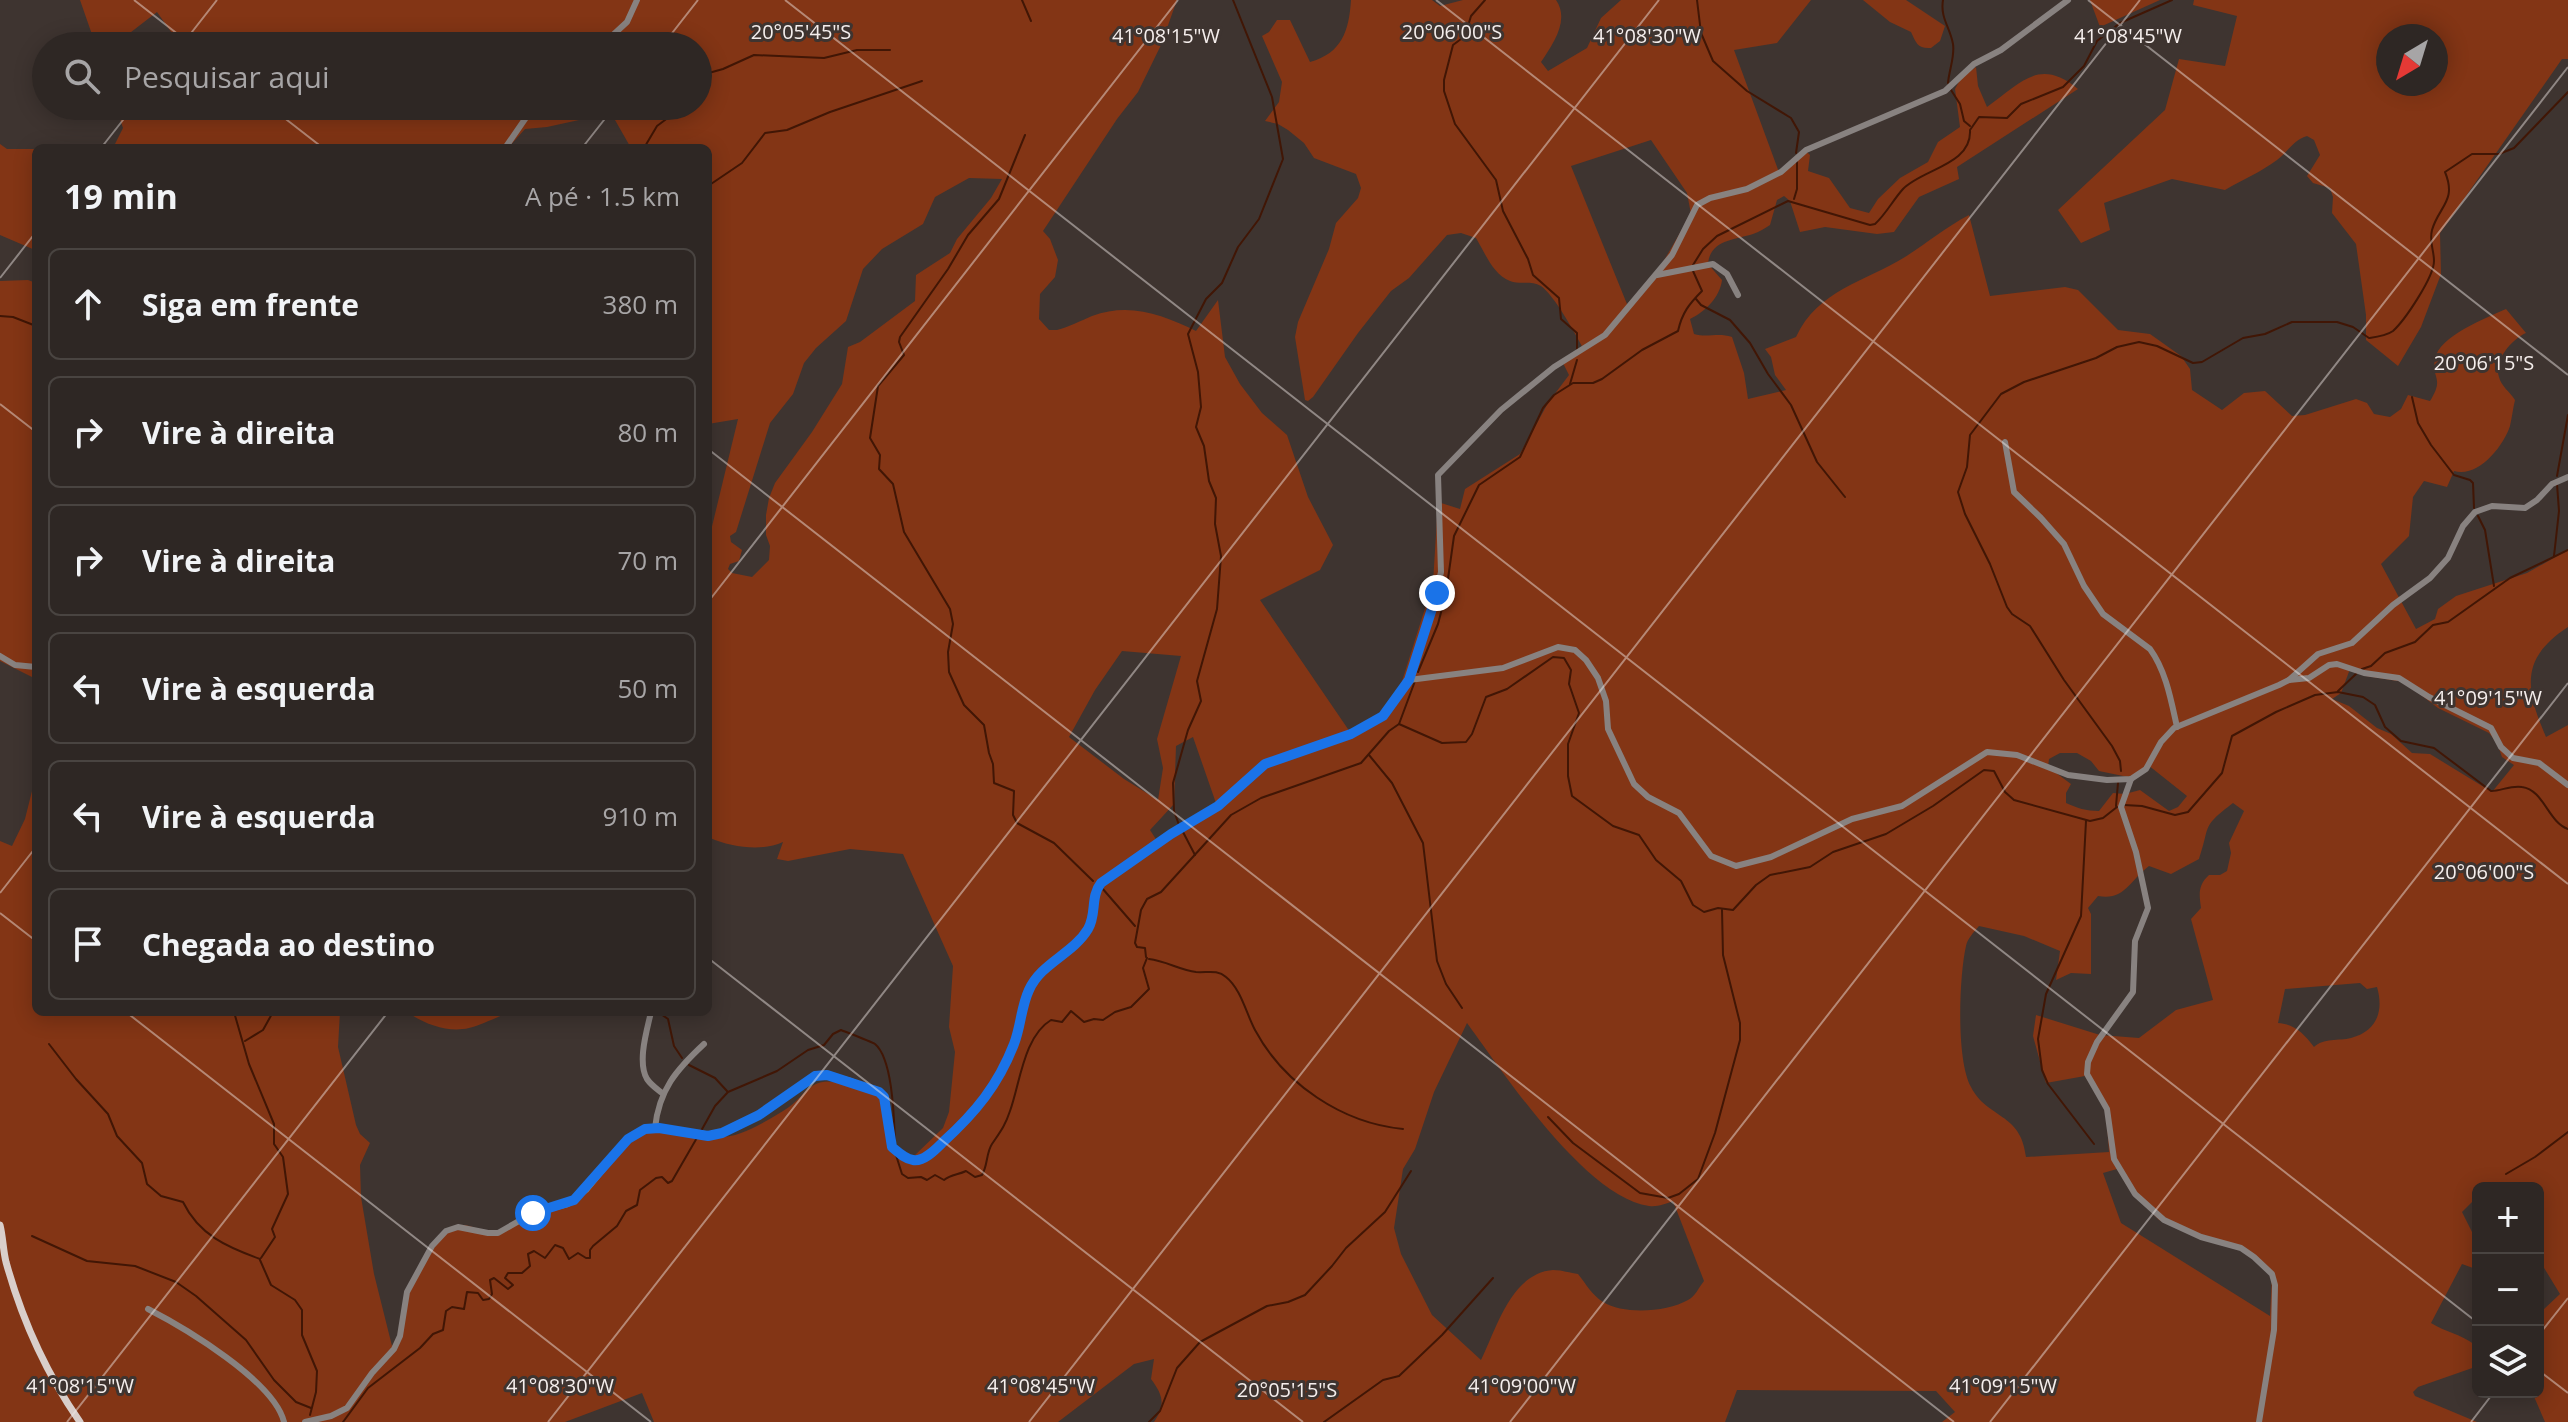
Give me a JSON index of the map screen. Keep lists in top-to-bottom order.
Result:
{
  "north": "bottom left",
  "page": {
    "search": "Pesquisar aqui",
    "heading": ["19 min", "A pé · 1.5 km"],
    "list": [
      ["Siga em frente", "380 m"],
      ["Vire à direita", "80 m"],
      ["Vire à direita", "70 m"],
      ["Vire à esquerda", "50 m"],
      ["Vire à esquerda", "910 m"],
      "Chegada ao destino"
    ],
    "map_buttons": ["+", "−"]
  },
  "coordinates": [
    "20°05'45\"S",
    "20°06'00\"S",
    "41°08'30\"W",
    "41°08'15\"W",
    "41°08'45\"W",
    "20°06'15\"S",
    "41°09'15\"W",
    "41°09'00\"W",
    "20°05'15\"S"
  ]
}
